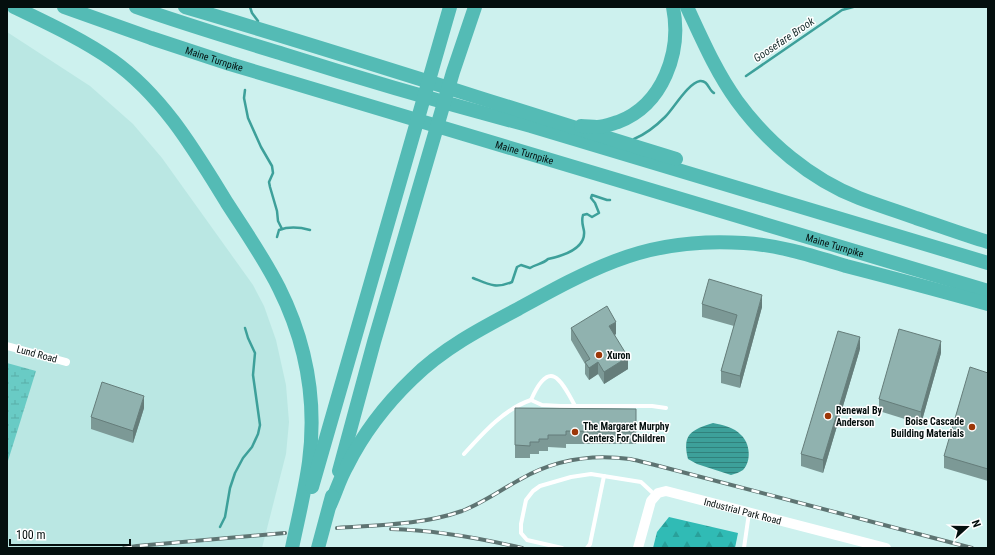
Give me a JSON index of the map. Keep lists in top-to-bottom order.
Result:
{
  "streets": {
    "highway": ["Maine Turnpike"],
    "street": ["Lund Road", "Industrial Park Road"]
  },
  "water": ["Goosefare Brook"],
  "places": [
    "Xuron",
    "Renewal By Anderson",
    "Boise Cascade Building Materials",
    "The Margaret Murphy Centers For Children"
  ],
  "scale_bar": "100 m",
  "north": "right"
}
